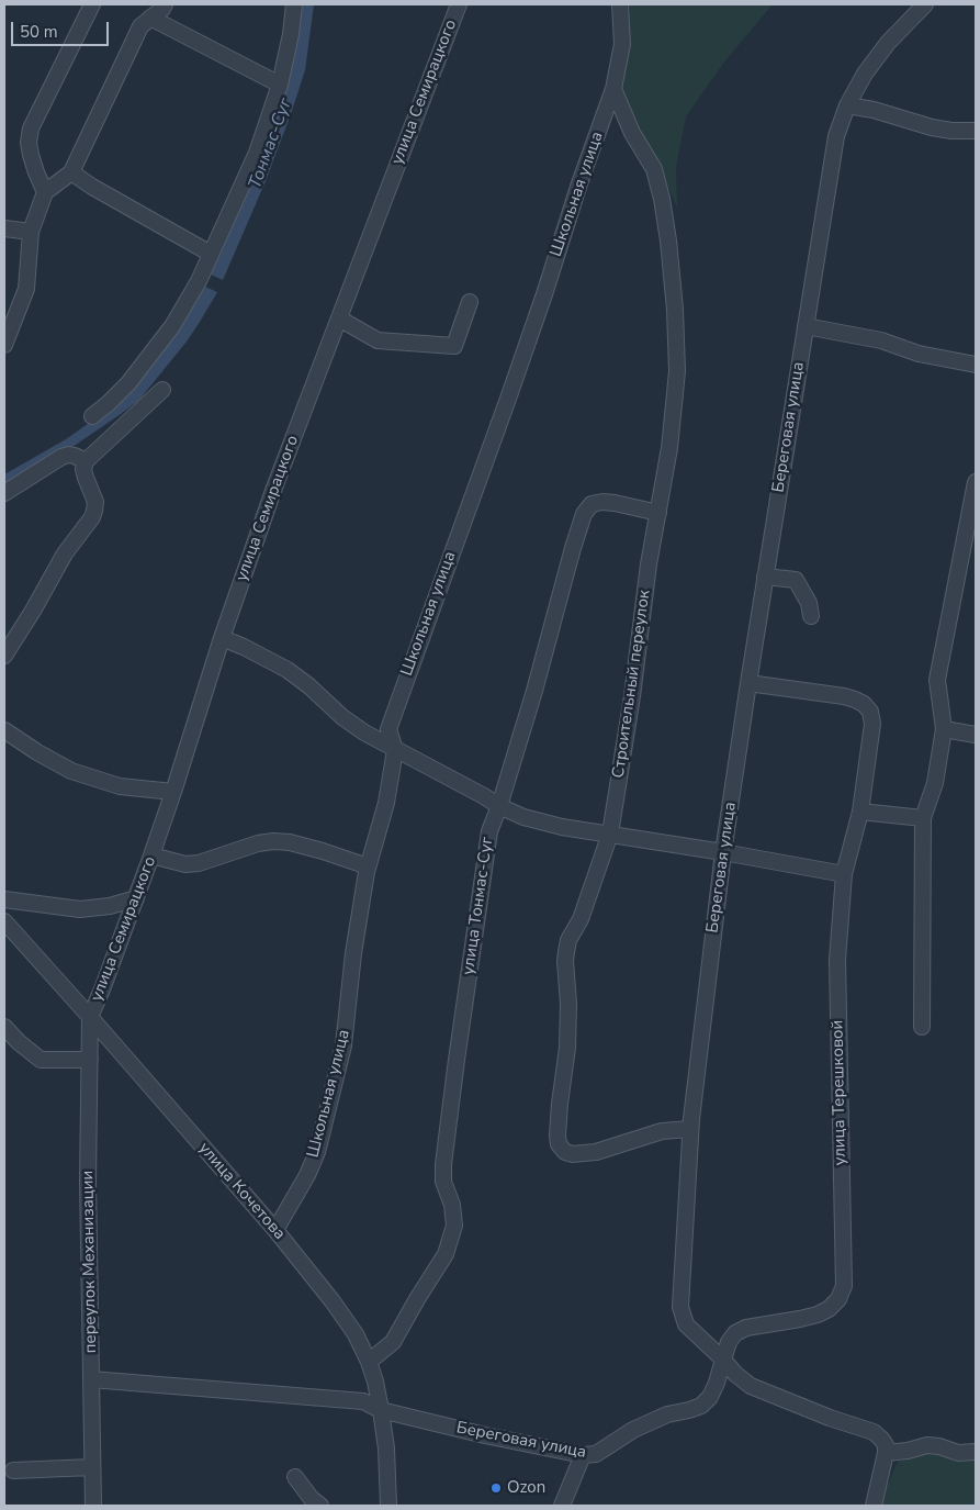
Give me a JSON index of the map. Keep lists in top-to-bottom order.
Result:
{
  "streets": {
    "street": [
      "улица Семирацкого",
      "Школьная улица",
      "Береговая улица",
      "Строительный переулок",
      "улица Тонмас-Суг",
      "улица Терешковой",
      "улица Кочетова",
      "переулок Механизации"
    ]
  },
  "crossings": [
    ["улица Семирацкого", "улица Кочетова"],
    ["улица Семирацкого", "переулок Механизации"],
    ["Школьная улица", "Строительный переулок"],
    ["Школьная улица", "улица Кочетова"],
    ["Береговая улица", "Строительный переулок"],
    ["Береговая улица", "улица Терешковой"],
    ["Береговая улица", "улица Кочетова"],
    ["Береговая улица", "переулок Механизации"],
    ["Строительный переулок", "улица Тонмас-Суг"],
    ["улица Тонмас-Суг", "улица Кочетова"],
    ["улица Кочетова", "переулок Механизации"]
  ],
  "water": ["Тонмас-Суг"],
  "places": ["Ozon"],
  "scale_bar": "50 m"
}
